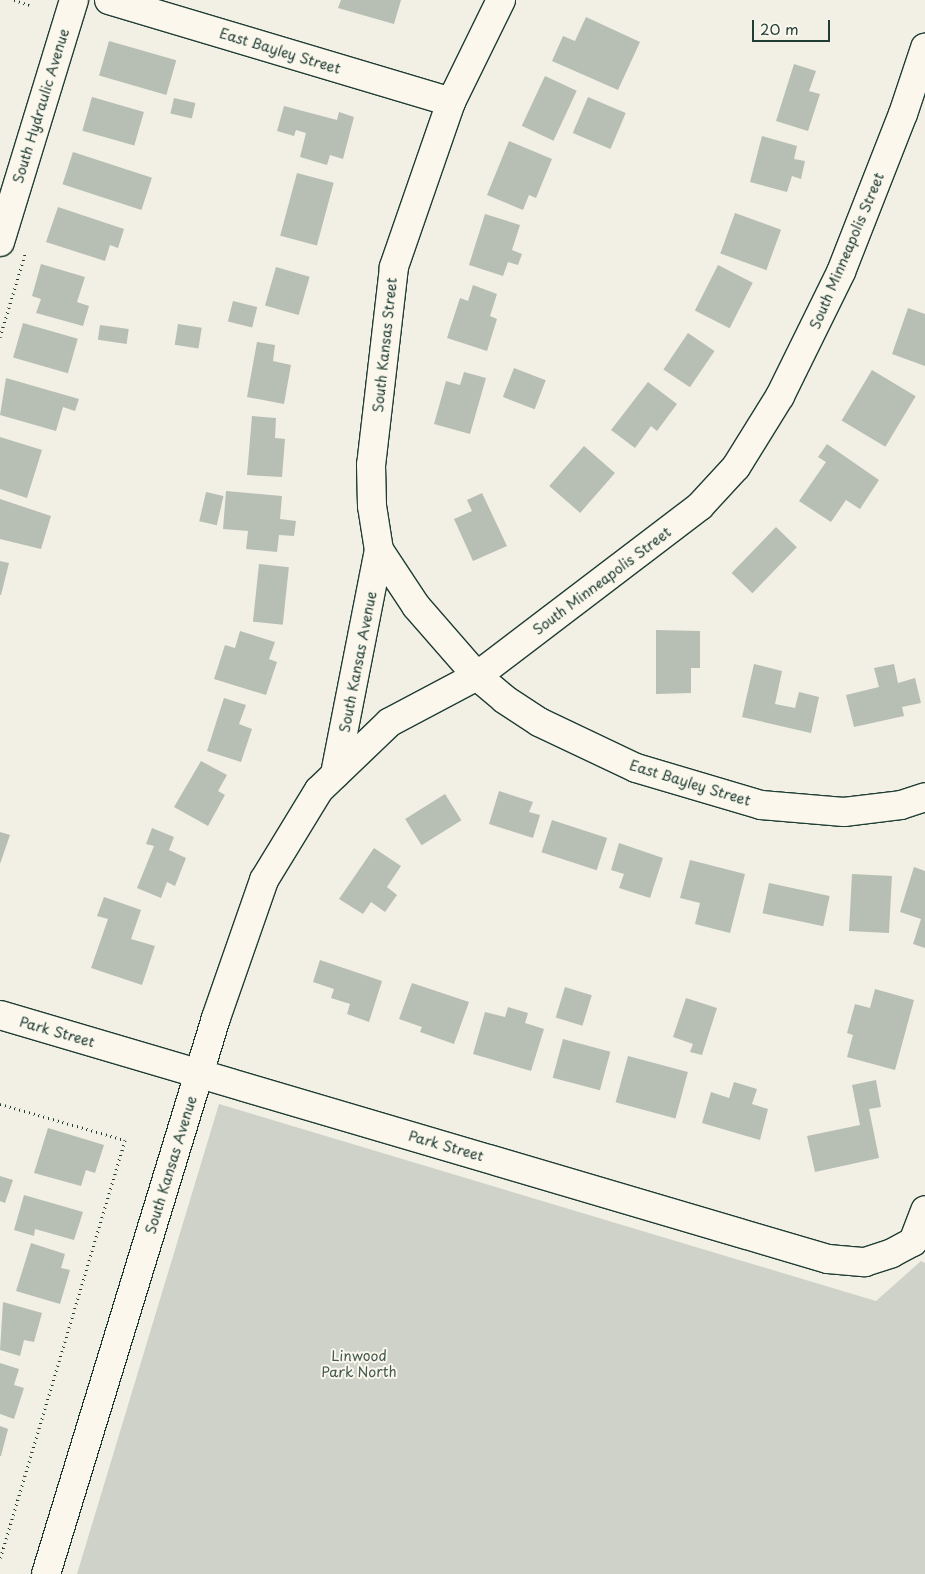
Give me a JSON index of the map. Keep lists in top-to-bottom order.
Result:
{
  "streets": {
    "street": [
      "East Bayley Street",
      "South Hydraulic Avenue",
      "South Minneapolis Street",
      "South Kansas Street",
      "South Kansas Avenue",
      "Park Street"
    ]
  },
  "crossings": [
    ["East Bayley Street", "South Minneapolis Street"],
    ["East Bayley Street", "South Kansas Street"],
    ["East Bayley Street", "South Kansas Avenue"],
    ["South Minneapolis Street", "South Kansas Street"],
    ["South Minneapolis Street", "South Kansas Avenue"],
    ["South Kansas Street", "South Kansas Avenue"],
    ["South Kansas Avenue", "Park Street"]
  ],
  "parks": ["Linwood Park North"],
  "scale_bar": "20 m"
}
